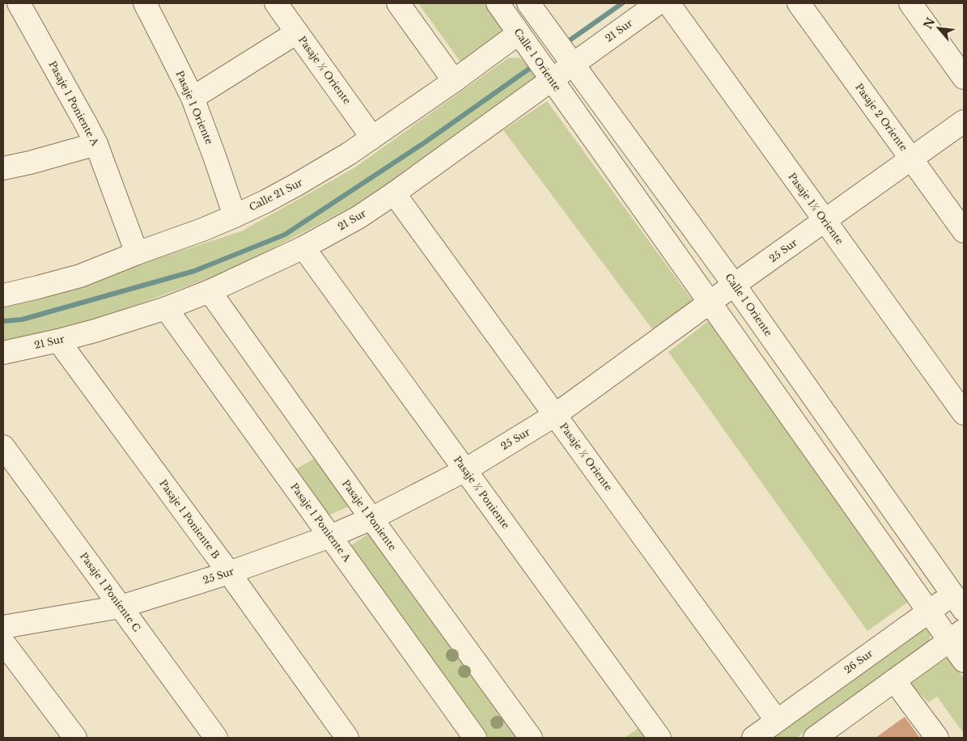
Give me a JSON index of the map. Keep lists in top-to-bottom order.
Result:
{
  "streets": {
    "street": [
      "21 Sur",
      "Calle 1 Oriente",
      "Pasaje ½ Oriente",
      "Pasaje 1 Poniente A",
      "Pasaje 1 Oriente",
      "Pasaje 2 Oriente",
      "Calle 21 Sur",
      "Pasaje 1½ Oriente",
      "25 Sur",
      "Pasaje ½ Poniente",
      "Pasaje 1 Poniente",
      "Pasaje 1 Poniente B",
      "Pasaje 1 Poniente C",
      "26 Sur"
    ]
  },
  "crossings": [
    ["21 Sur", "Calle 1 Oriente"],
    ["21 Sur", "Pasaje ½ Oriente"],
    ["21 Sur", "Pasaje 1 Poniente A"],
    ["21 Sur", "Pasaje ½ Poniente"],
    ["21 Sur", "Pasaje 1 Poniente"],
    ["21 Sur", "Pasaje 1 Poniente B"],
    ["Calle 1 Oriente", "Calle 21 Sur"],
    ["Calle 1 Oriente", "25 Sur"],
    ["Calle 1 Oriente", "26 Sur"],
    ["Pasaje ½ Oriente", "Calle 21 Sur"],
    ["Pasaje ½ Oriente", "25 Sur"],
    ["Pasaje ½ Oriente", "26 Sur"],
    ["Pasaje 1 Poniente A", "Calle 21 Sur"],
    ["Pasaje 1 Poniente A", "25 Sur"],
    ["Pasaje 1 Oriente", "Calle 21 Sur"],
    ["Pasaje 2 Oriente", "25 Sur"],
    ["Pasaje 1½ Oriente", "25 Sur"],
    ["25 Sur", "Pasaje ½ Poniente"],
    ["25 Sur", "Pasaje 1 Poniente"],
    ["25 Sur", "Pasaje 1 Poniente B"],
    ["25 Sur", "Pasaje 1 Poniente C"]
  ],
  "north": "top left"
}
